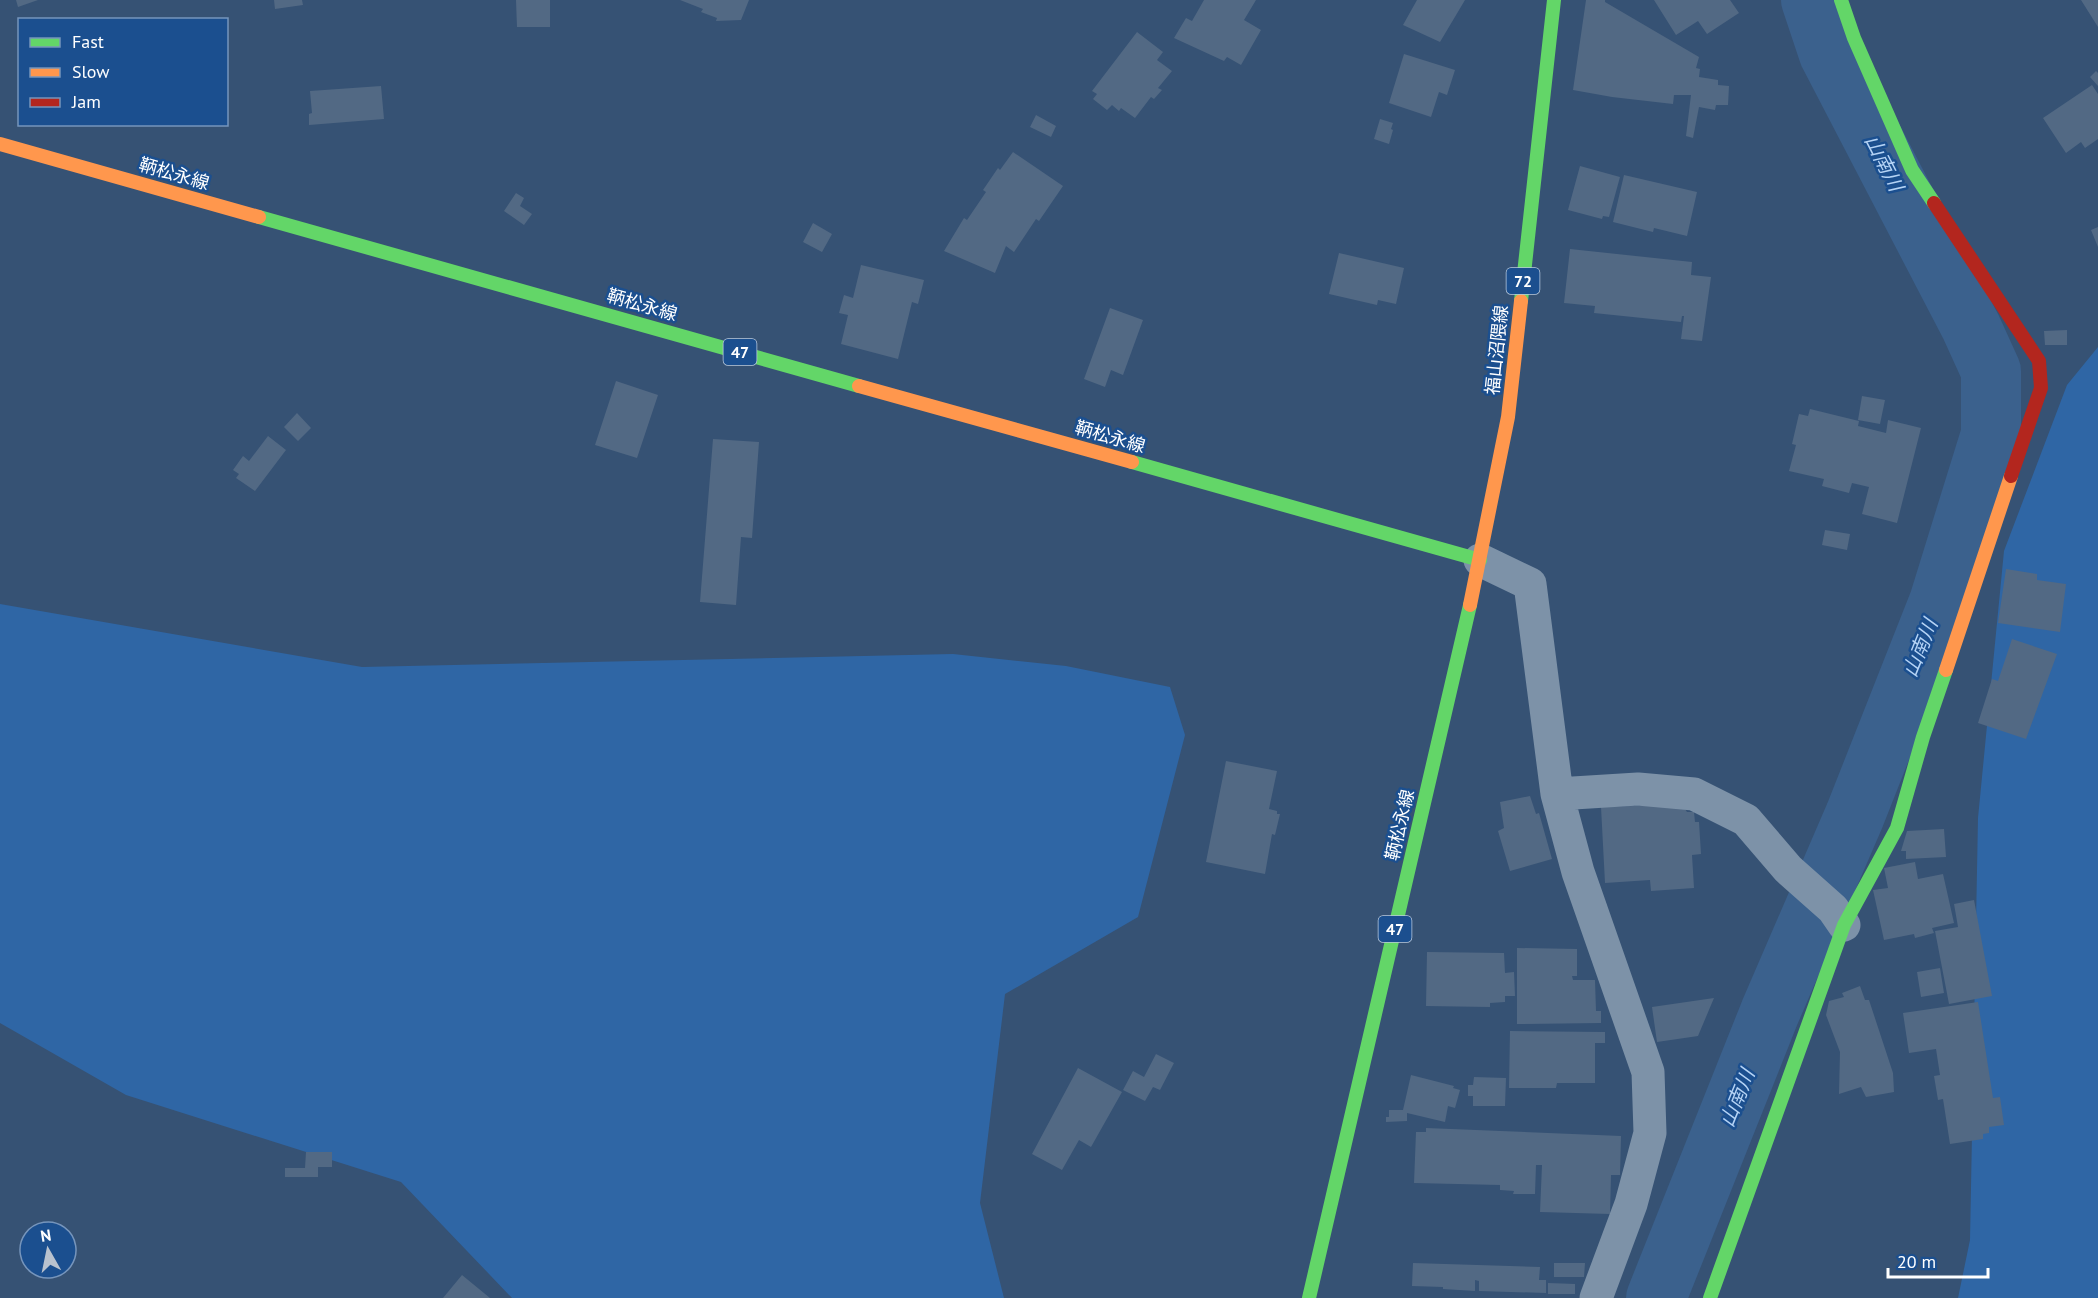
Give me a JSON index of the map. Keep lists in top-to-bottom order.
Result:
{
  "streets": {
    "main road": [
      "鞆松永線",
      "72",
      "福山沼隈線",
      "47"
    ]
  },
  "crossings": [
    ["鞆松永線", "福山沼隈線"]
  ],
  "water": ["山南川"],
  "legend": ["Fast", "Slow", "Jam"],
  "scale_bar": "20 m",
  "north": "top"
}
